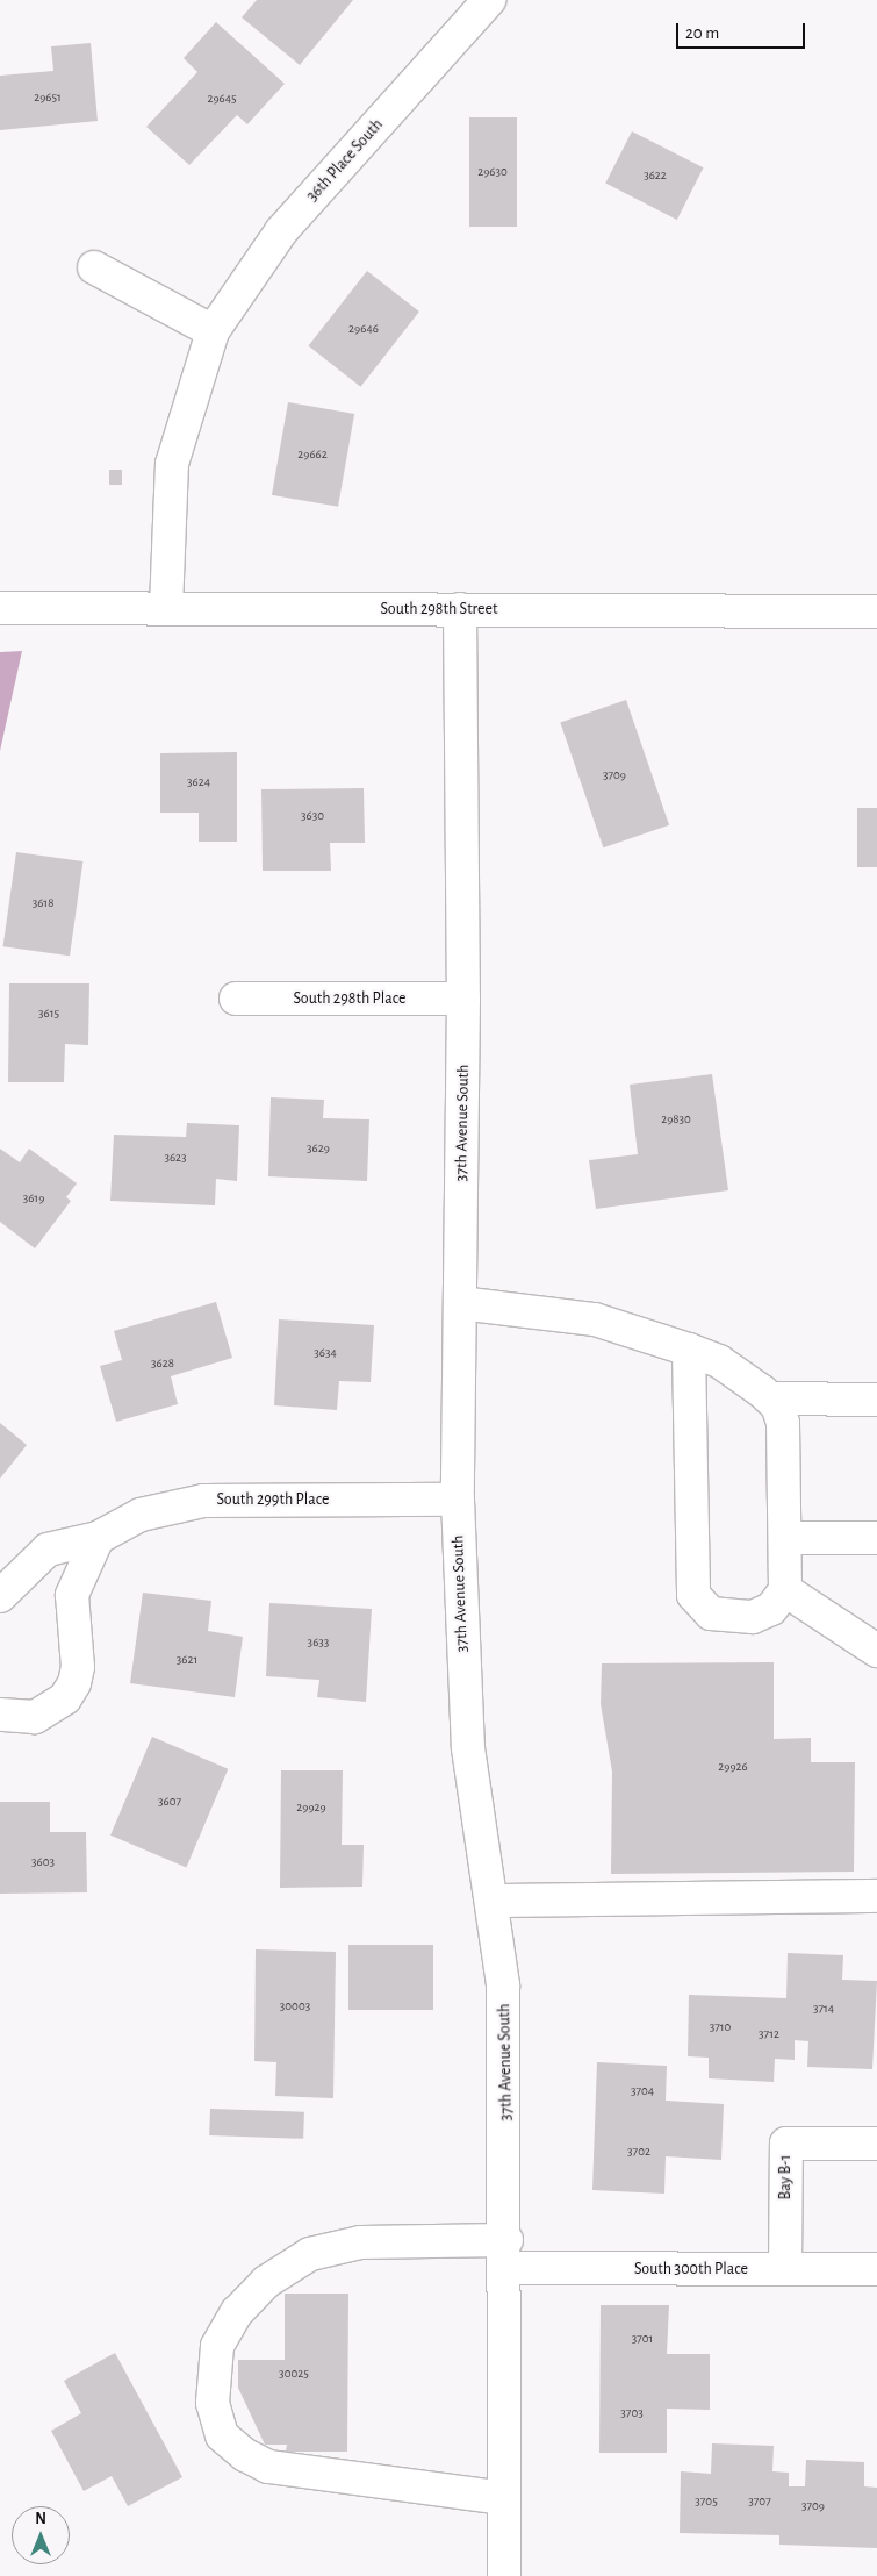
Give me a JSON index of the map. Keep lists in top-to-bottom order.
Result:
{
  "streets": {
    "street": [
      "36th Place South",
      "South 298th Street",
      "South 298th Place",
      "37th Avenue South",
      "South 299th Place",
      "Bay B-1",
      "South 300th Place"
    ]
  },
  "crossings": [
    ["36th Place South", "South 298th Street"],
    ["South 298th Street", "37th Avenue South"],
    ["South 298th Place", "37th Avenue South"],
    ["37th Avenue South", "South 299th Place"],
    ["37th Avenue South", "South 300th Place"],
    ["Bay B-1", "South 300th Place"]
  ],
  "house_numbers": [
    "29651",
    "29645",
    "29630",
    "3622",
    "29646",
    "29662",
    "3709",
    "3624",
    "3630",
    "3618",
    "3615",
    "29830",
    "3629",
    "3623",
    "3619",
    "3634",
    "3628",
    "3633",
    "3621",
    "29926",
    "3607",
    "29929",
    "3603",
    "30003",
    "3714",
    "3710",
    "3712",
    "3704",
    "3702",
    "3701",
    "30025",
    "3703",
    "3705",
    "3707",
    "3709"
  ],
  "scale_bar": "20 m",
  "north": "top"
}
